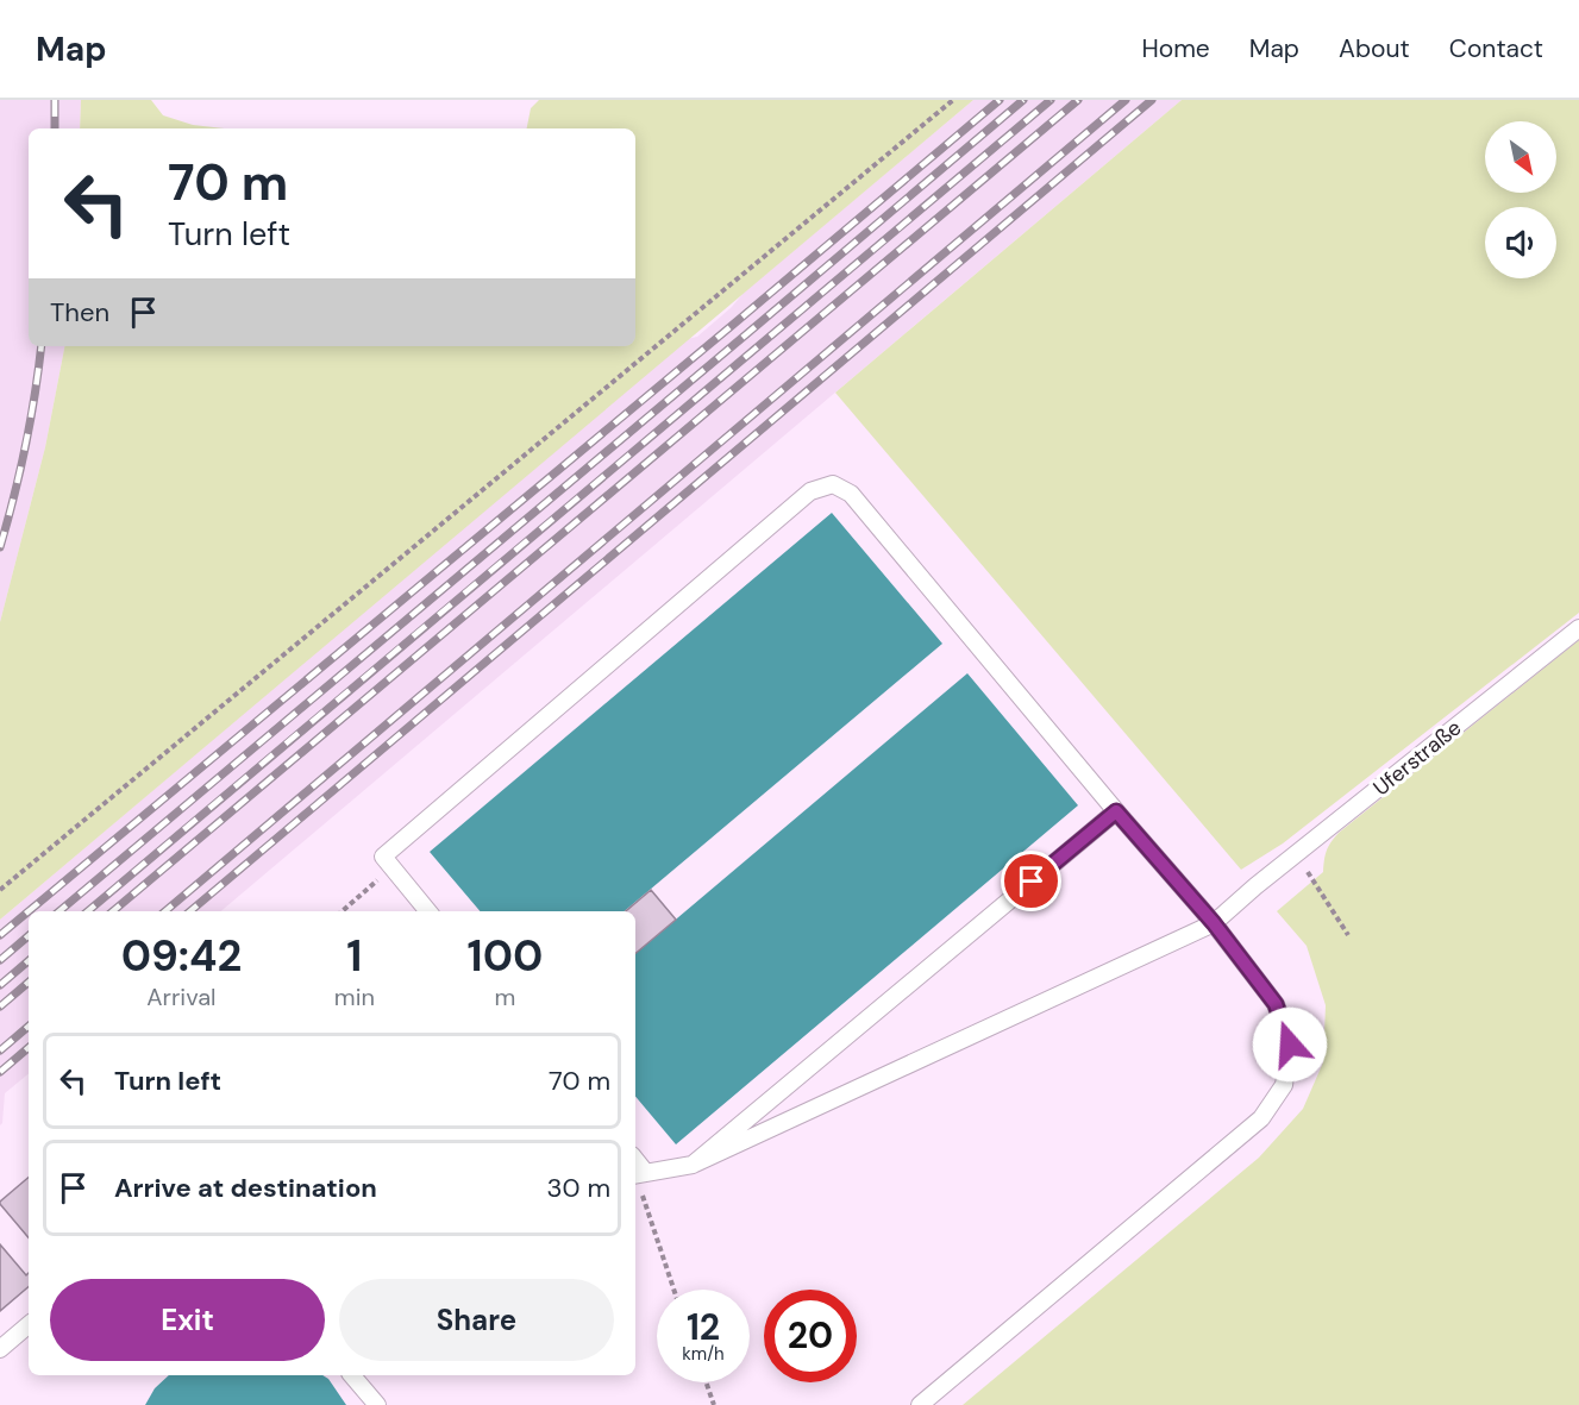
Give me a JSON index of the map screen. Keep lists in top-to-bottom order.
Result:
{
  "streets": {
    "lane": ["Uferstraße"]
  },
  "north": "bottom right",
  "page": {
    "header": "Map",
    "nav": [
      "Home",
      "Map",
      "About",
      "Contact"
    ],
    "turn": ["70 m", "Turn left"],
    "then": "Then",
    "eta": [
      "09:42",
      "Arrival",
      "1",
      "min",
      "100",
      "m"
    ],
    "list": [
      {
        "name": "Turn left",
        "value": "70 m"
      },
      {
        "name": "Arrive at destination",
        "value": "30 m"
      }
    ],
    "buttons": ["Exit", "Share"],
    "speed": "12 km/h",
    "limit": "20"
  }
}
